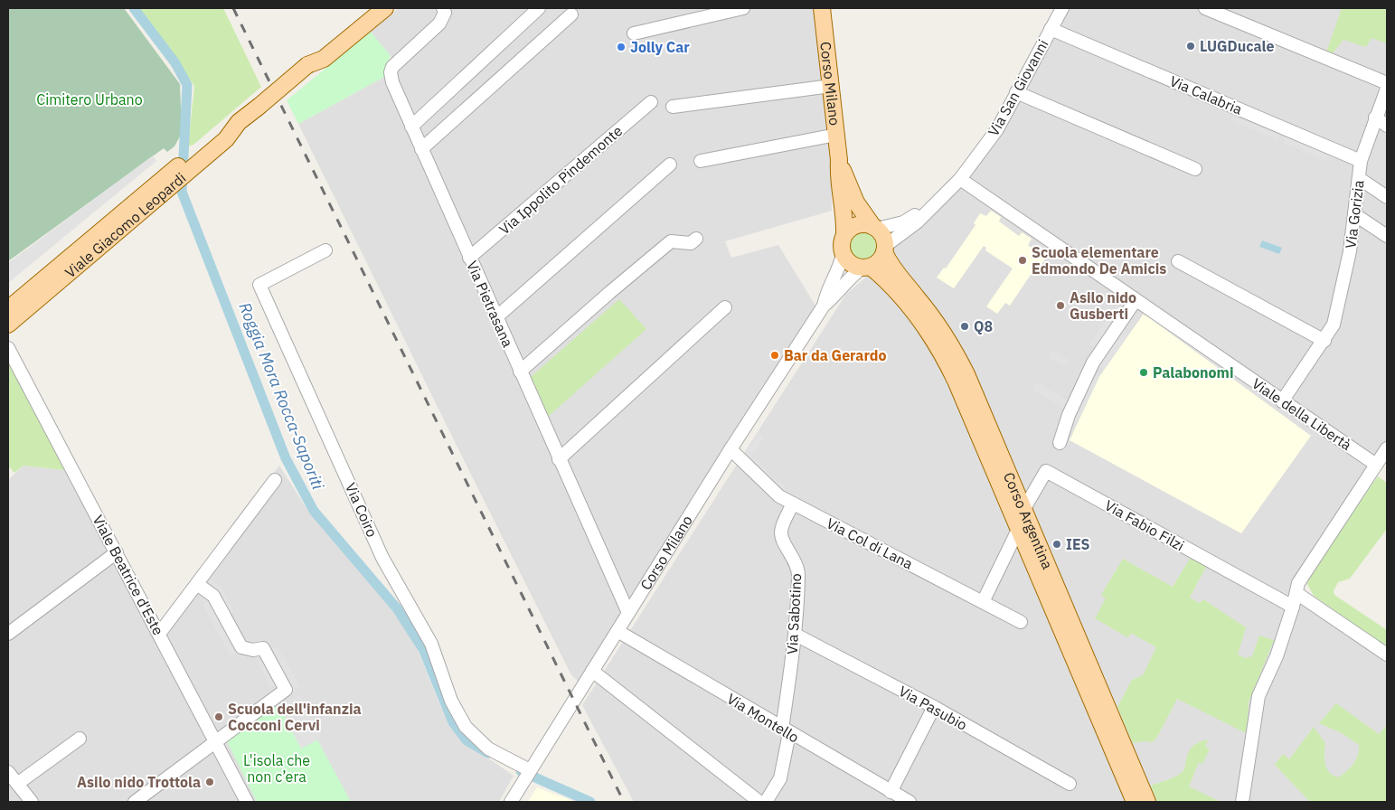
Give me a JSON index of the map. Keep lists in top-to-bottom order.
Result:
{
  "streets": {
    "main road": ["Corso Milano", "Viale Giacomo Leopardi", "Corso Argentina"],
    "street": [
      "Via San Giovanni",
      "Via Calabria",
      "Via Ippolito Pindemonte",
      "Via Gorizia",
      "Via Pietrasana",
      "Viale della Libertà",
      "Via Coiro",
      "Via Fabio Filzi",
      "Via Col di Lana",
      "Viale Beatrice d'Este",
      "Via Sabotino",
      "Via Pasubio",
      "Via Montello"
    ]
  },
  "crossings": [
    ["Corso Milano", "Via San Giovanni"],
    ["Corso Milano", "Via Pietrasana"],
    ["Corso Milano", "Via Coiro"],
    ["Corso Milano", "Corso Argentina"],
    ["Corso Milano", "Via Col di Lana"],
    ["Corso Milano", "Via Montello"],
    ["Via San Giovanni", "Via Calabria"],
    ["Via San Giovanni", "Viale della Libertà"],
    ["Via San Giovanni", "Corso Argentina"],
    ["Via Calabria", "Via Gorizia"],
    ["Via Ippolito Pindemonte", "Via Pietrasana"],
    ["Via Gorizia", "Viale della Libertà"],
    ["Corso Argentina", "Via Fabio Filzi"],
    ["Via Fabio Filzi", "Via Col di Lana"],
    ["Via Col di Lana", "Via Sabotino"],
    ["Via Sabotino", "Via Pasubio"],
    ["Via Sabotino", "Via Montello"]
  ],
  "water": ["Roggia Mora Rocca-Saporiti"],
  "parks": ["Cimitero Urbano", "L'isola che non c’era"],
  "places": [
    "LUGDucale",
    "Jolly Car",
    "Scuola elementare Edmondo De Amicis",
    "Asilo nido Gusberti",
    "Q8",
    "Bar da Gerardo",
    "Palabonomi",
    "IES",
    "Scuola dell'infanzia Cocconi Cervi",
    "Asilo nido Trottola"
  ]
}
